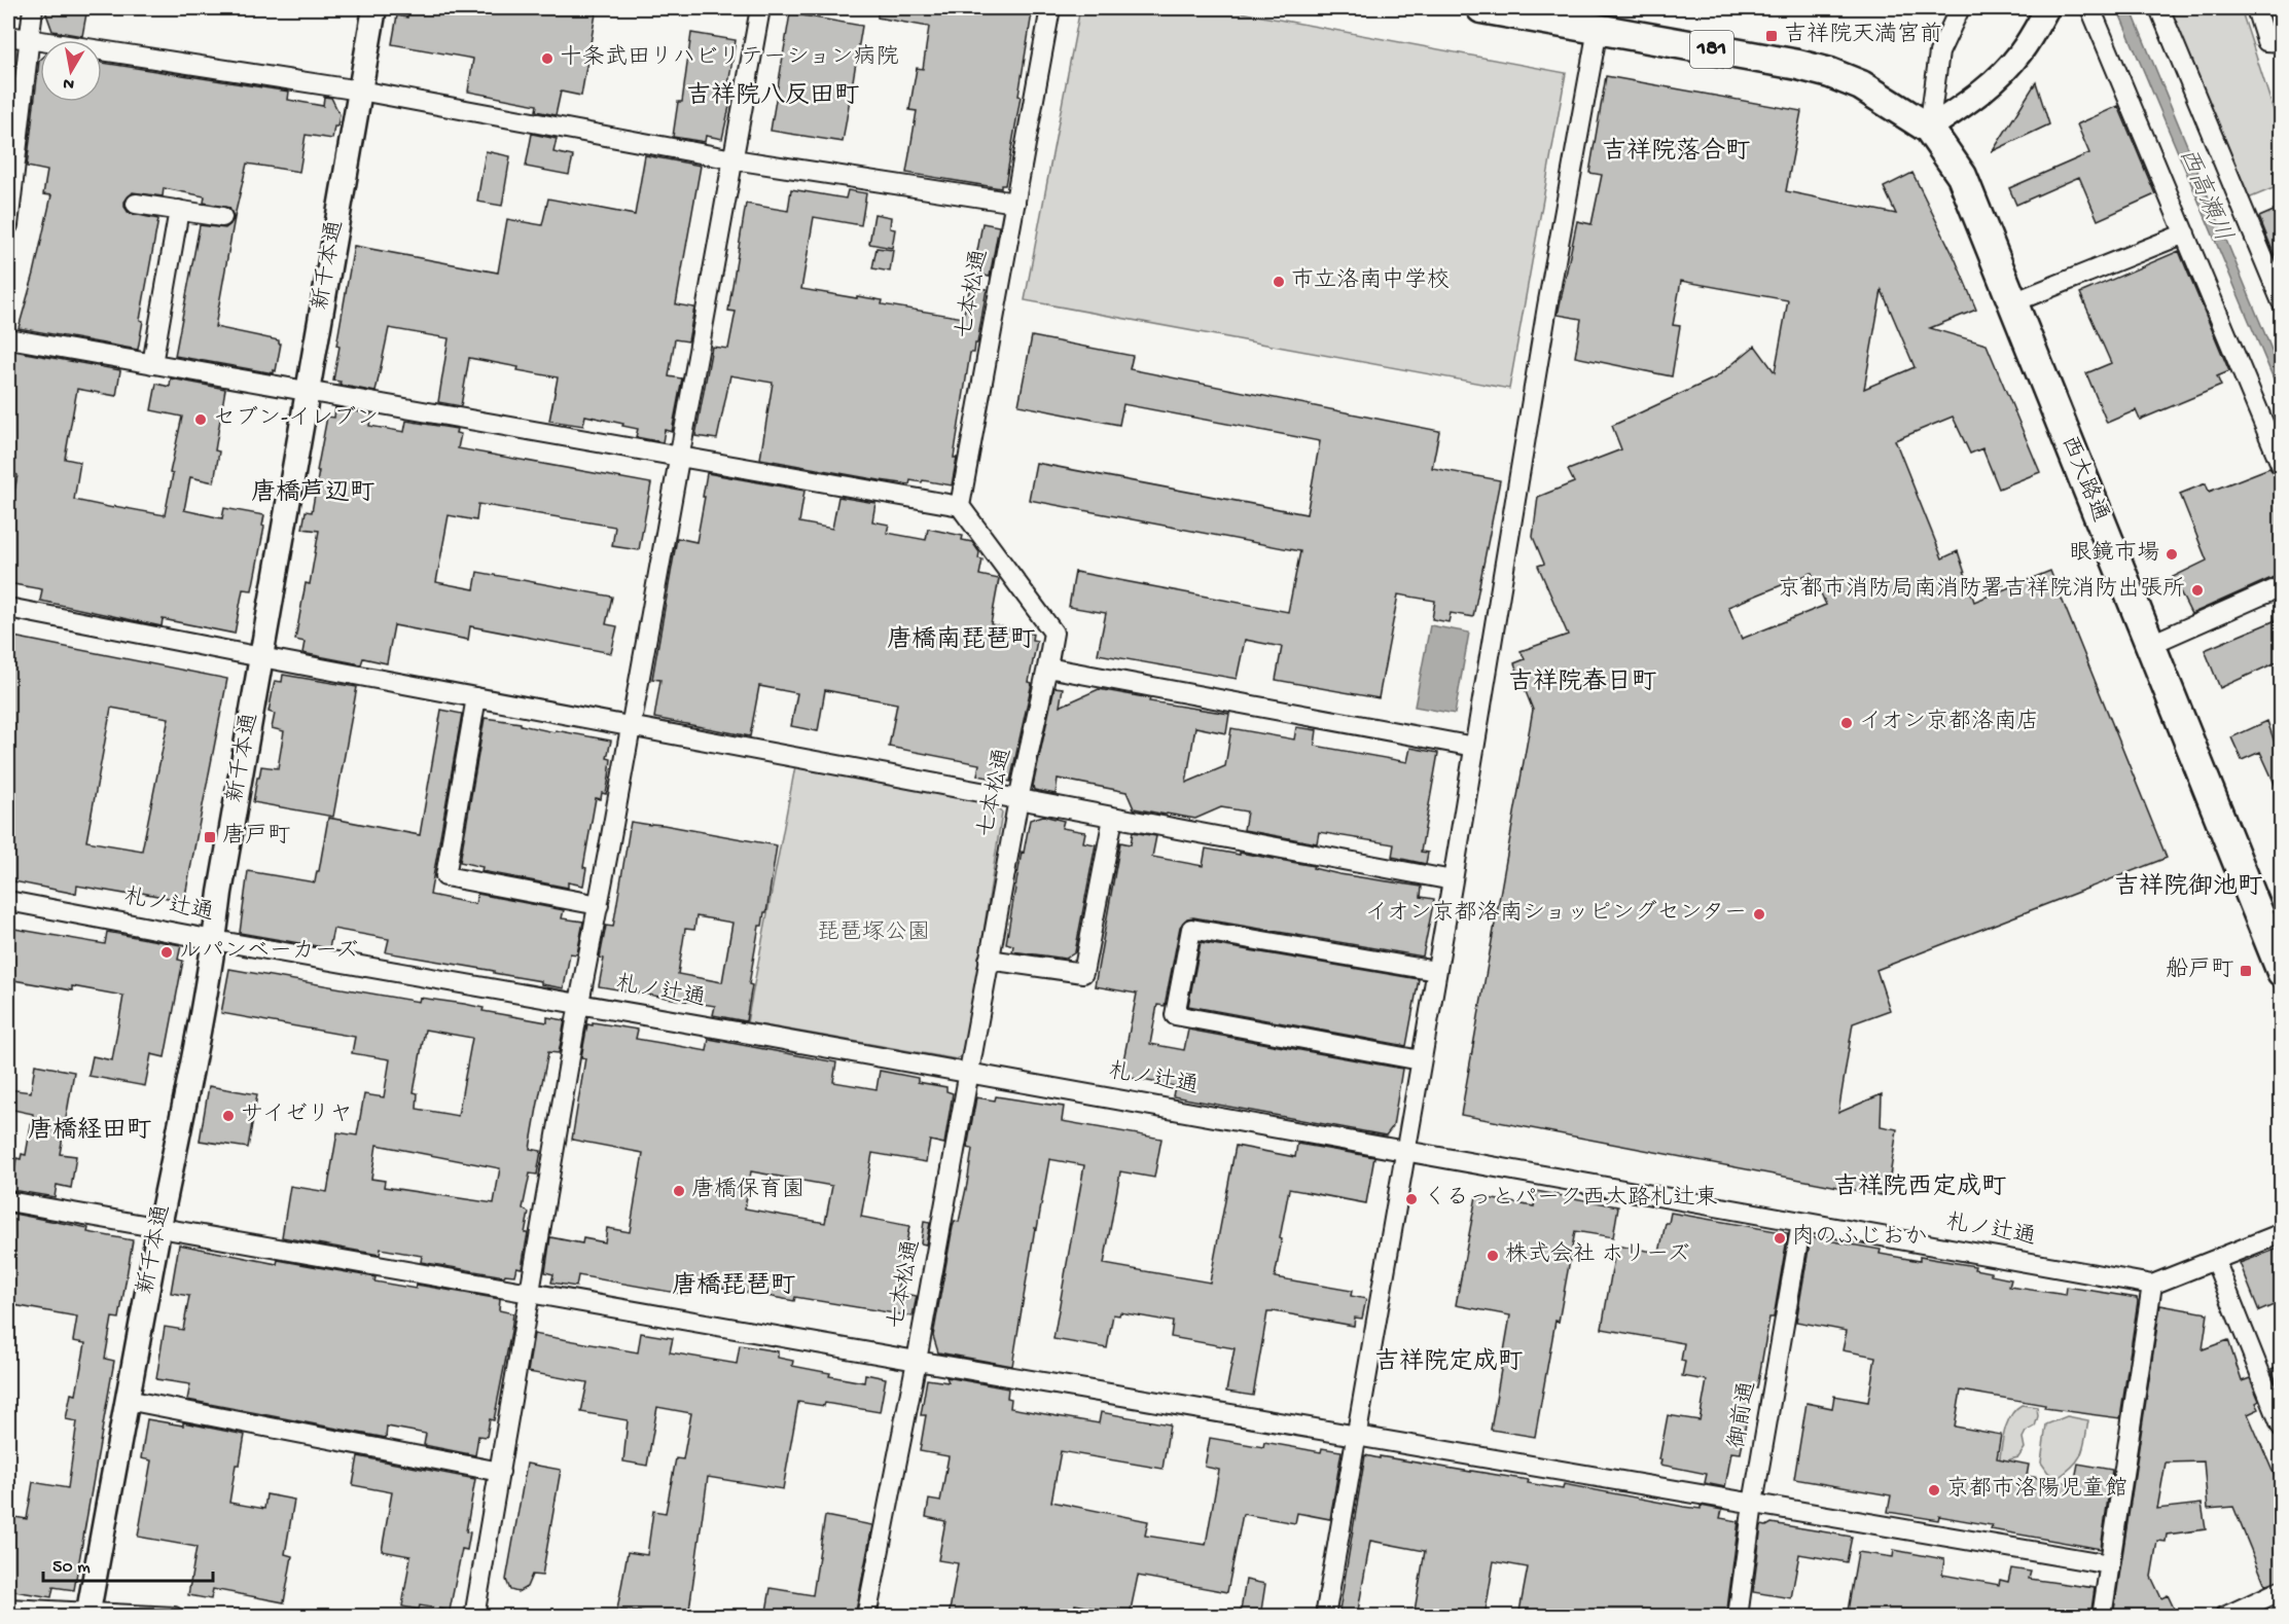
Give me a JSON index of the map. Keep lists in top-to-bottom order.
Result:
{
  "streets": {
    "main road": ["181", "西大路通"],
    "street": [
      "新千本通",
      "七本松通",
      "札ノ辻通",
      "御前通"
    ]
  },
  "crossings": [
    ["181", "西大路通"],
    ["新千本通", "札ノ辻通"],
    ["七本松通", "札ノ辻通"],
    ["札ノ辻通", "御前通"]
  ],
  "districts": [
    "吉祥院八反田町",
    "吉祥院落合町",
    "唐橋芦辺町",
    "唐橋南琵琶町",
    "吉祥院春日町",
    "吉祥院御池町",
    "唐橋経田町",
    "吉祥院西定成町",
    "唐橋琵琶町",
    "吉祥院定成町"
  ],
  "water": ["西高瀬川"],
  "parks": ["琵琶塚公園"],
  "places": {
    "transit": ["吉祥院天満宮前", "唐戸町", "船戸町"],
    "other": [
      "十条武田リハビリテーション病院",
      "市立洛南中学校",
      "セブン-イレブン",
      "眼鏡市場",
      "京都市消防局南消防署吉祥院消防出張所",
      "イオン京都洛南店",
      "イオン京都洛南ショッピングセンター",
      "ルパンベーカーズ",
      "サイゼリヤ",
      "唐橋保育園",
      "くるっとパーク西大路札辻東",
      "肉のふじおか",
      "株式会社 ホリーズ",
      "京都市洛陽児童館"
    ]
  },
  "scale_bar": "50 m",
  "north": "bottom"
}
